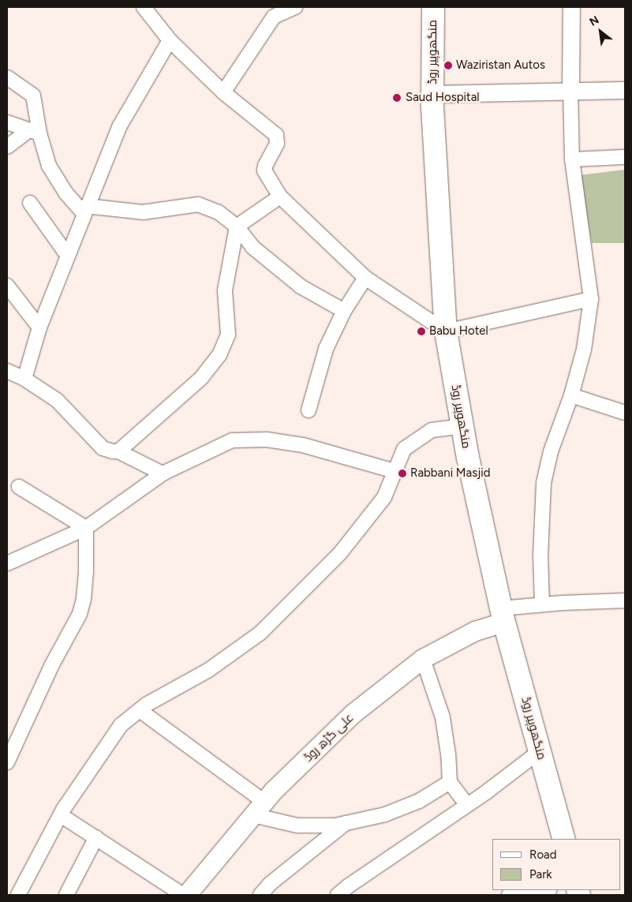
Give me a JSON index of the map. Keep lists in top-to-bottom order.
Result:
{
  "streets": {
    "main road": ["منگھوپیر روڈ", "علی گڑھ روڈ"]
  },
  "crossings": [
    ["منگھوپیر روڈ", "علی گڑھ روڈ"]
  ],
  "places": [
    "Waziristan Autos",
    "Saud Hospital",
    "Babu Hotel",
    "Rabbani Masjid"
  ],
  "legend": ["Road", "Park"],
  "north": "top left"
}
